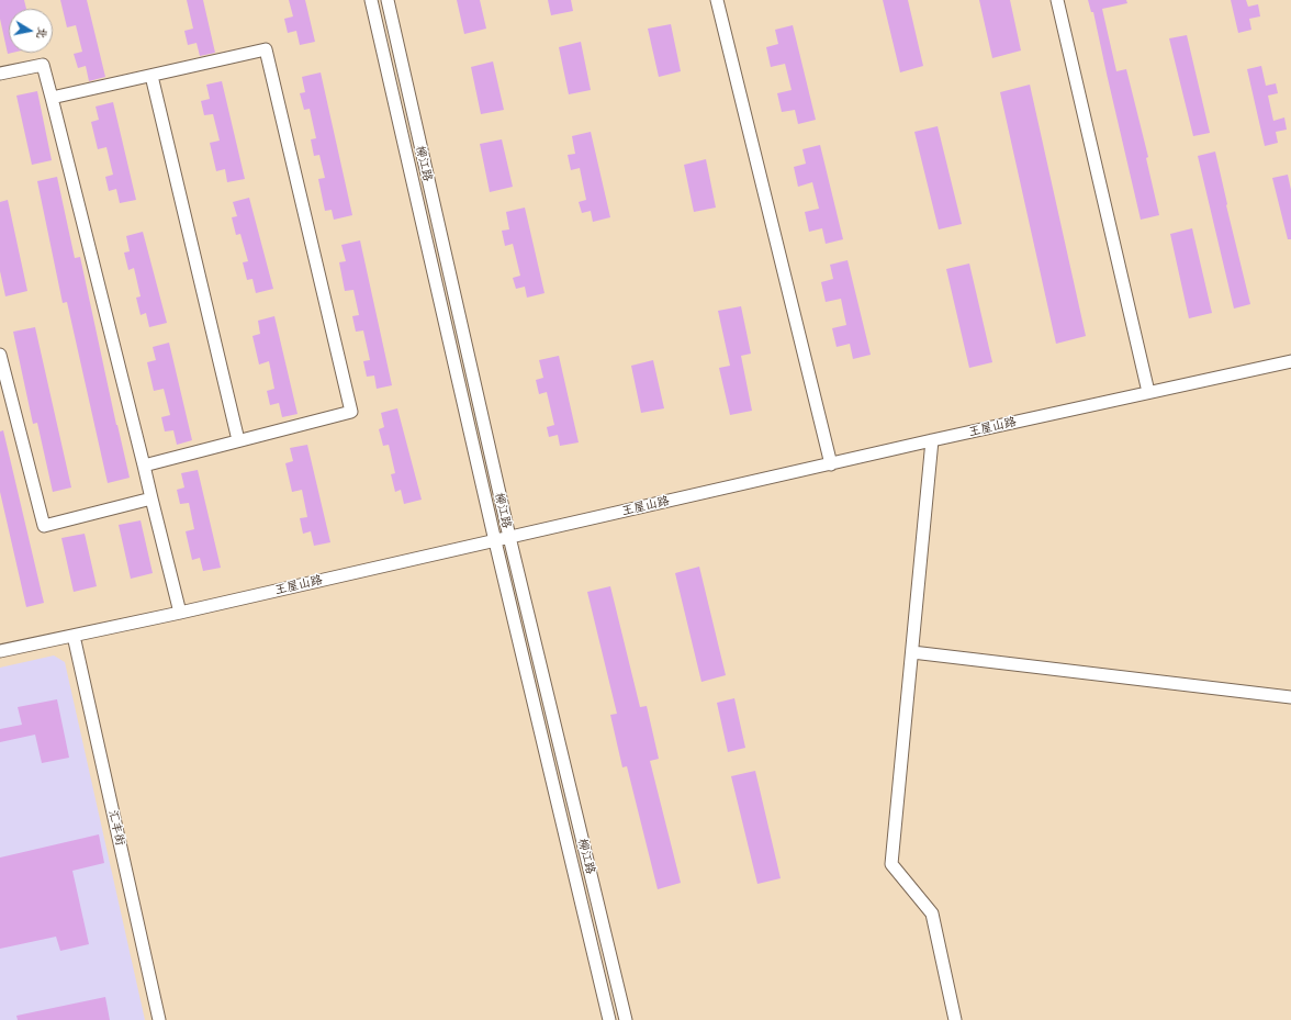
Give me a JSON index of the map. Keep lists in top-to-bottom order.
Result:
{
  "streets": {
    "street": ["柳江路", "王屋山路", "汇丰街"]
  },
  "crossings": [
    ["柳江路", "王屋山路"],
    ["王屋山路", "汇丰街"]
  ],
  "north": "right"
}
